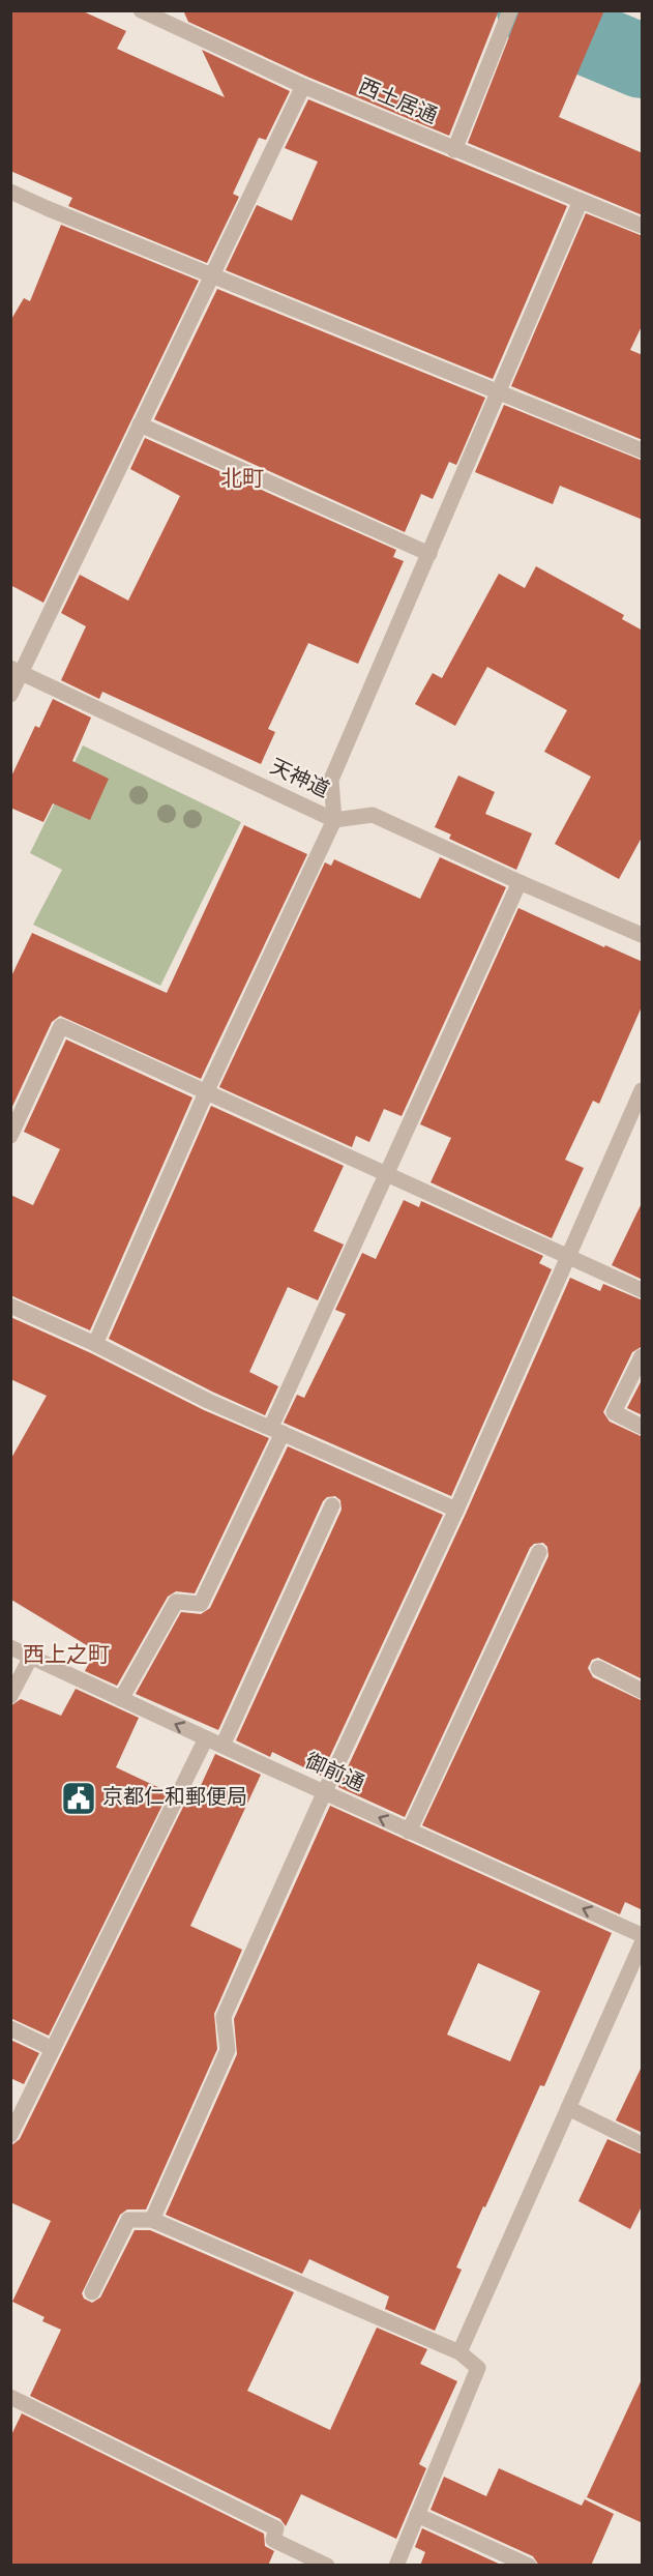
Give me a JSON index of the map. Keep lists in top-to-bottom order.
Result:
{
  "streets": {
    "street": ["西土居通", "天神道", "御前通"]
  },
  "one_way": ["御前通"],
  "districts": ["北町", "西上之町"],
  "places": {
    "public building": ["京都仁和郵便局"]
  }
}
